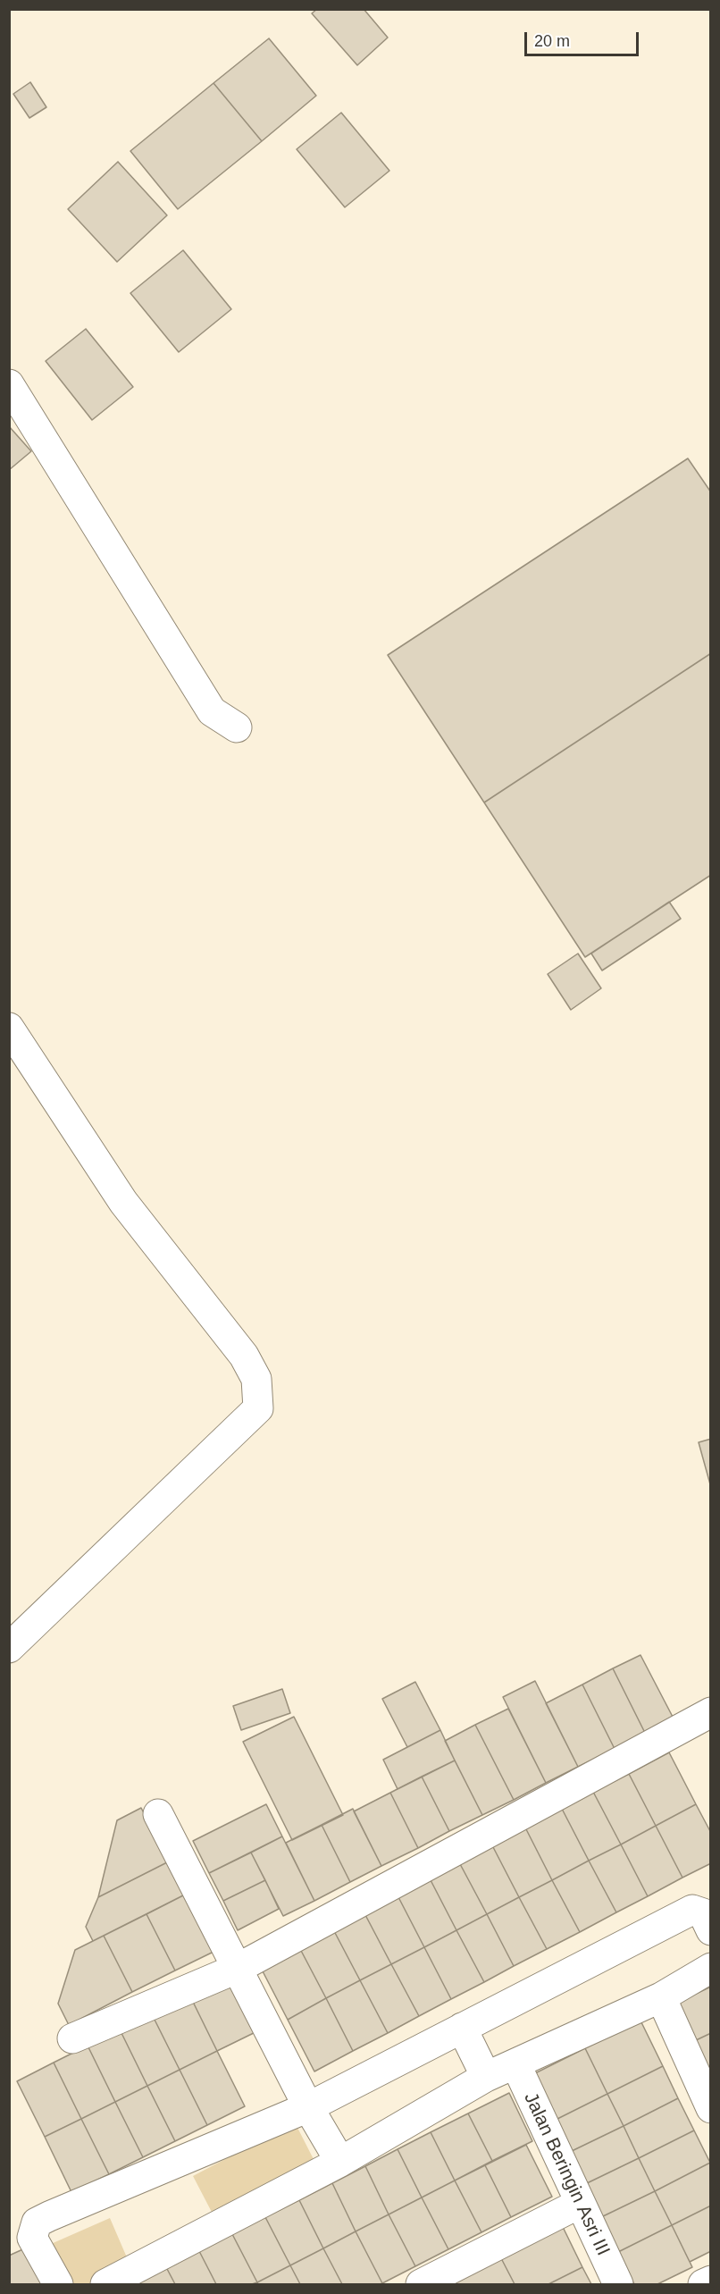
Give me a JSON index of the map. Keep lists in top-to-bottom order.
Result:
{
  "streets": {
    "street": ["Jalan Beringin Asri III"]
  },
  "scale_bar": "20 m"
}
